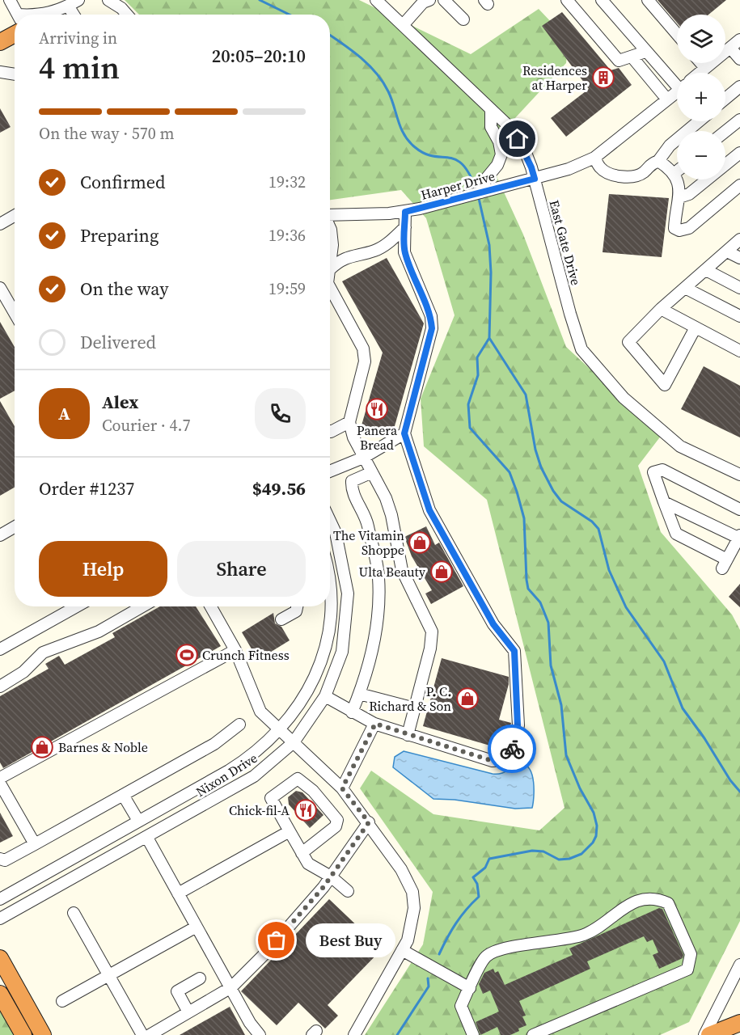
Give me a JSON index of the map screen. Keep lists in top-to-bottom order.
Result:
{
  "streets": {
    "street": ["Harper Drive", "East Gate Drive", "Nixon Drive"]
  },
  "crossings": [
    ["Harper Drive", "East Gate Drive"]
  ],
  "places": {
    "building": ["Residences at Harper"],
    "restaurant": ["Panera Bread", "Chick-fil-A"],
    "shop": [
      "The Vitamin Shoppe",
      "Ulta Beauty",
      "P. C. Richard & Son",
      "Barnes & Noble"
    ],
    "sports": ["Crunch Fitness"],
    "other": ["Best Buy"]
  },
  "page": {
    "map_buttons": ["+", "−"],
    "heading": ["4 min", "Arriving in", "20:05–20:10"],
    "panel": [
      "Alex",
      "Courier · 4.7",
      "Order #1237",
      "$49.56"
    ],
    "bar": "On the way · 570 m",
    "list": [
      ["Confirmed", "19:32"],
      ["Preparing", "19:36"],
      ["On the way", "19:59"],
      "Delivered"
    ],
    "round": "A",
    "buttons": ["Help", "Share"],
    "bubble": "Best Buy"
  }
}
